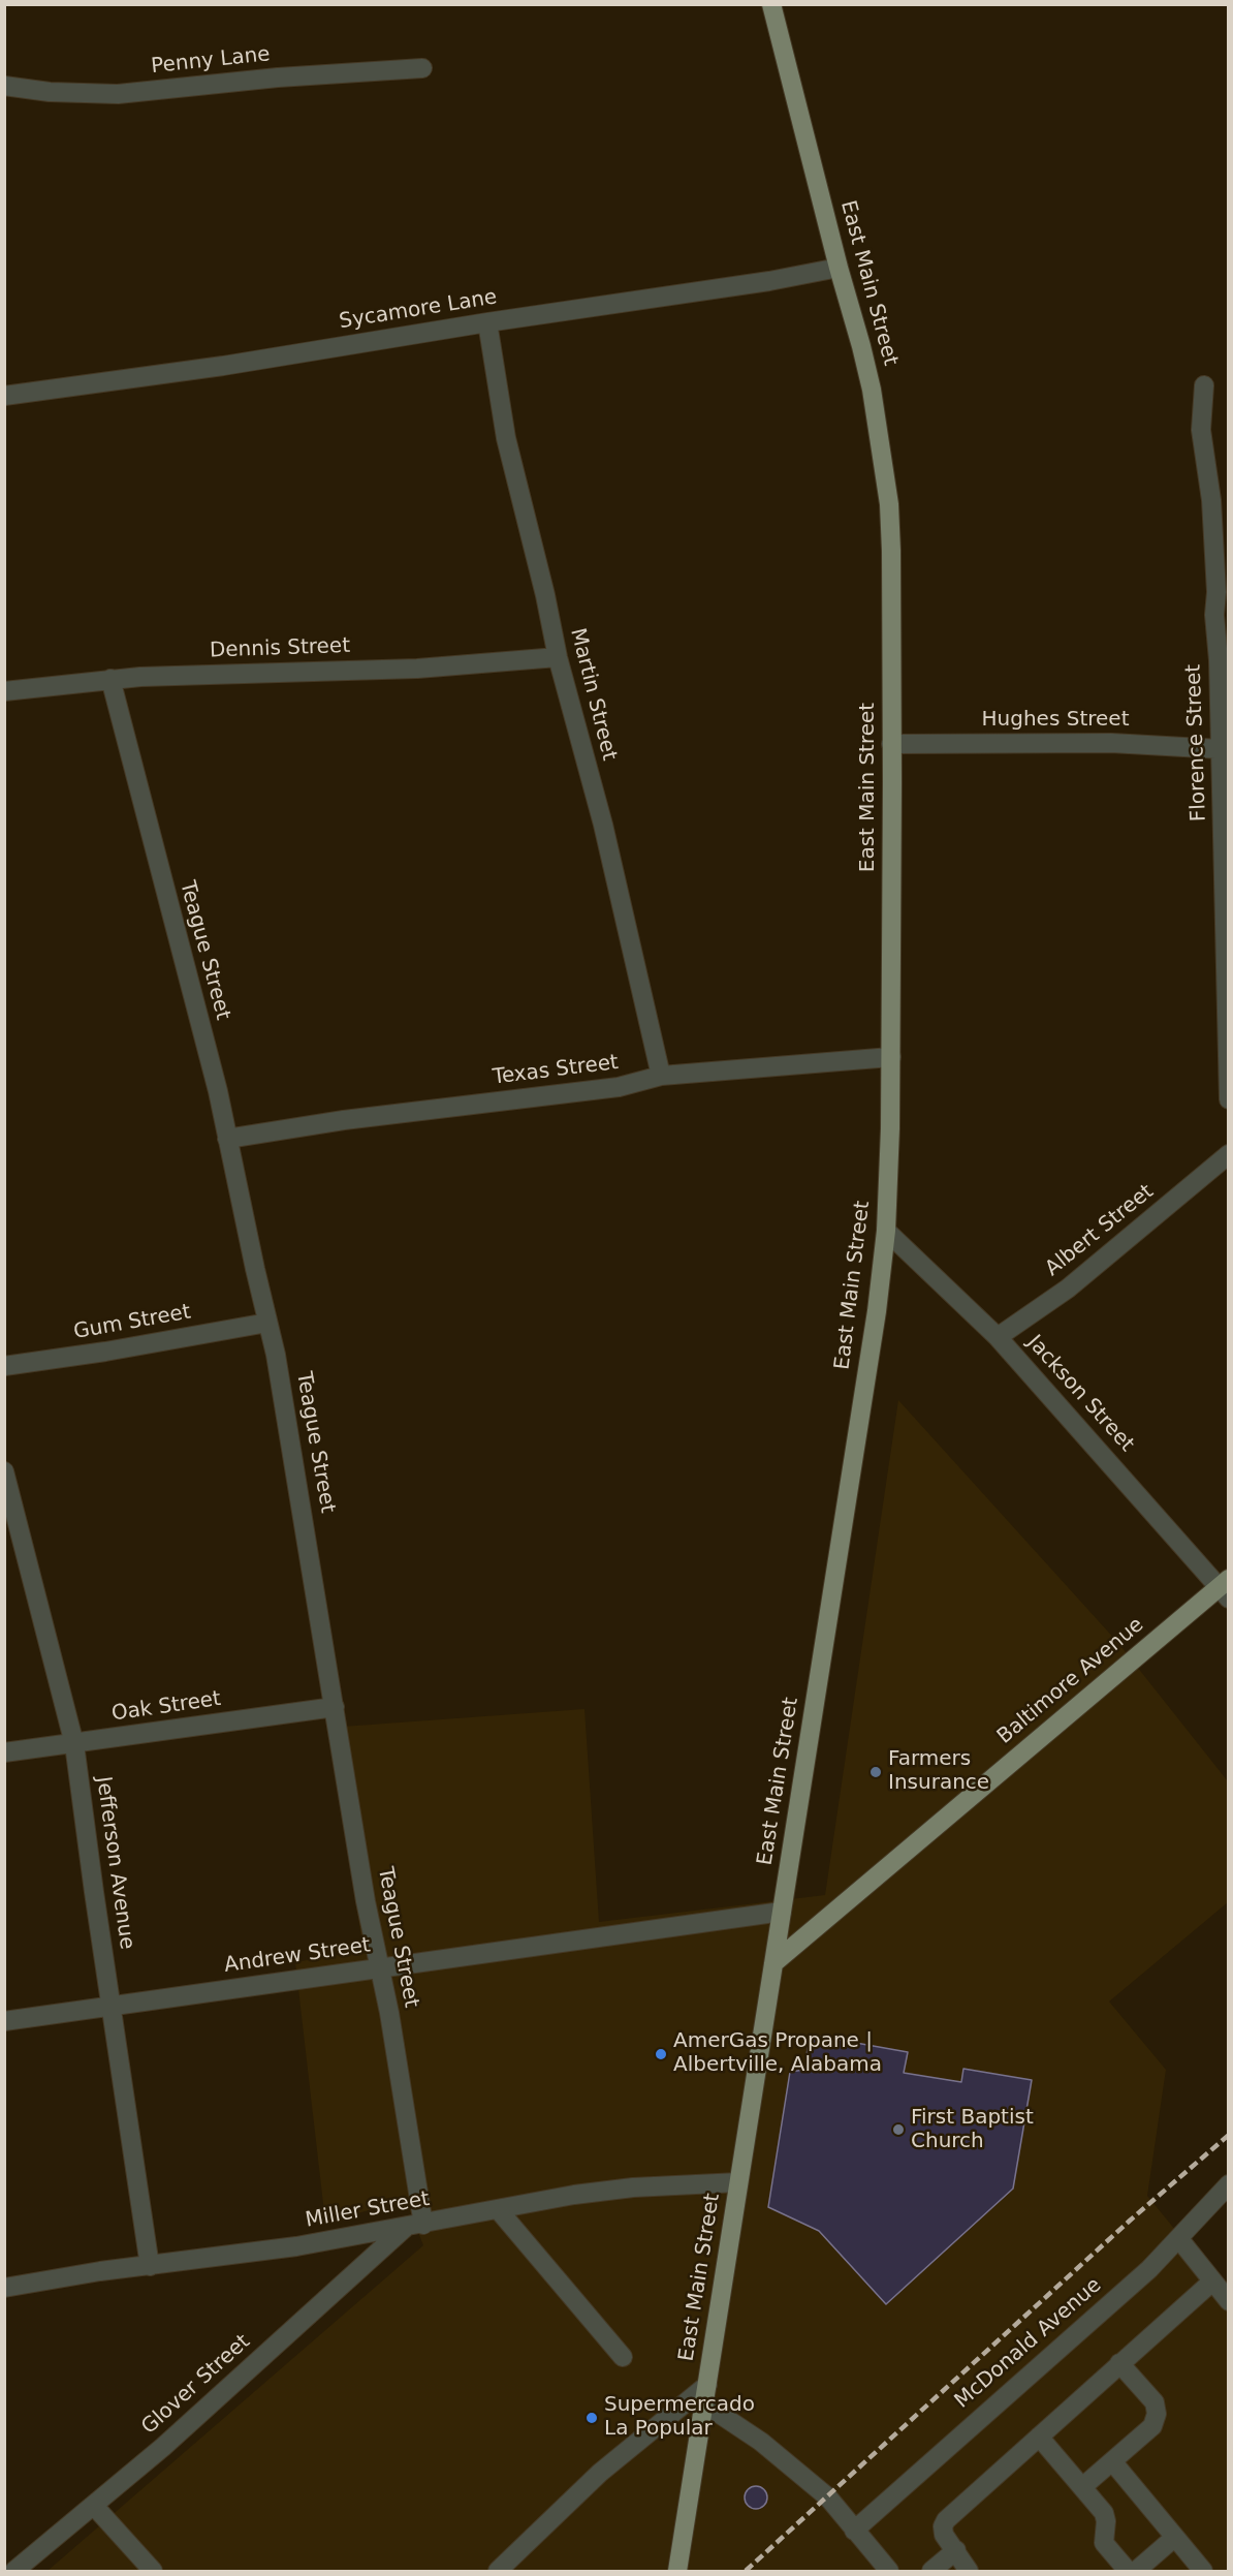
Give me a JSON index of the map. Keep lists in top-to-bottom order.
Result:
{
  "streets": {
    "main road": ["East Main Street", "Baltimore Avenue"],
    "street": [
      "Penny Lane",
      "Sycamore Lane",
      "Dennis Street",
      "Martin Street",
      "Hughes Street",
      "Florence Street",
      "Teague Street",
      "Texas Street",
      "Albert Street",
      "Gum Street",
      "Jackson Street",
      "Oak Street",
      "Jefferson Avenue",
      "Andrew Street",
      "Miller Street",
      "McDonald Avenue",
      "Glover Street"
    ]
  },
  "crossings": [
    ["East Main Street", "Sycamore Lane"],
    ["East Main Street", "Hughes Street"],
    ["East Main Street", "Texas Street"],
    ["East Main Street", "Jackson Street"],
    ["East Main Street", "Baltimore Avenue"],
    ["East Main Street", "Andrew Street"],
    ["East Main Street", "Miller Street"],
    ["Sycamore Lane", "Martin Street"],
    ["Dennis Street", "Martin Street"],
    ["Dennis Street", "Teague Street"],
    ["Martin Street", "Texas Street"],
    ["Hughes Street", "Florence Street"],
    ["Teague Street", "Texas Street"],
    ["Teague Street", "Gum Street"],
    ["Teague Street", "Oak Street"],
    ["Teague Street", "Andrew Street"],
    ["Teague Street", "Miller Street"],
    ["Teague Street", "Glover Street"],
    ["Albert Street", "Jackson Street"],
    ["Jackson Street", "Baltimore Avenue"],
    ["Oak Street", "Jefferson Avenue"],
    ["Jefferson Avenue", "Andrew Street"],
    ["Jefferson Avenue", "Miller Street"],
    ["Miller Street", "Glover Street"]
  ],
  "places": [
    "Farmers Insurance",
    "AmerGas Propane | Albertville, Alabama",
    "First Baptist Church",
    "Supermercado La Popular"
  ]
}
